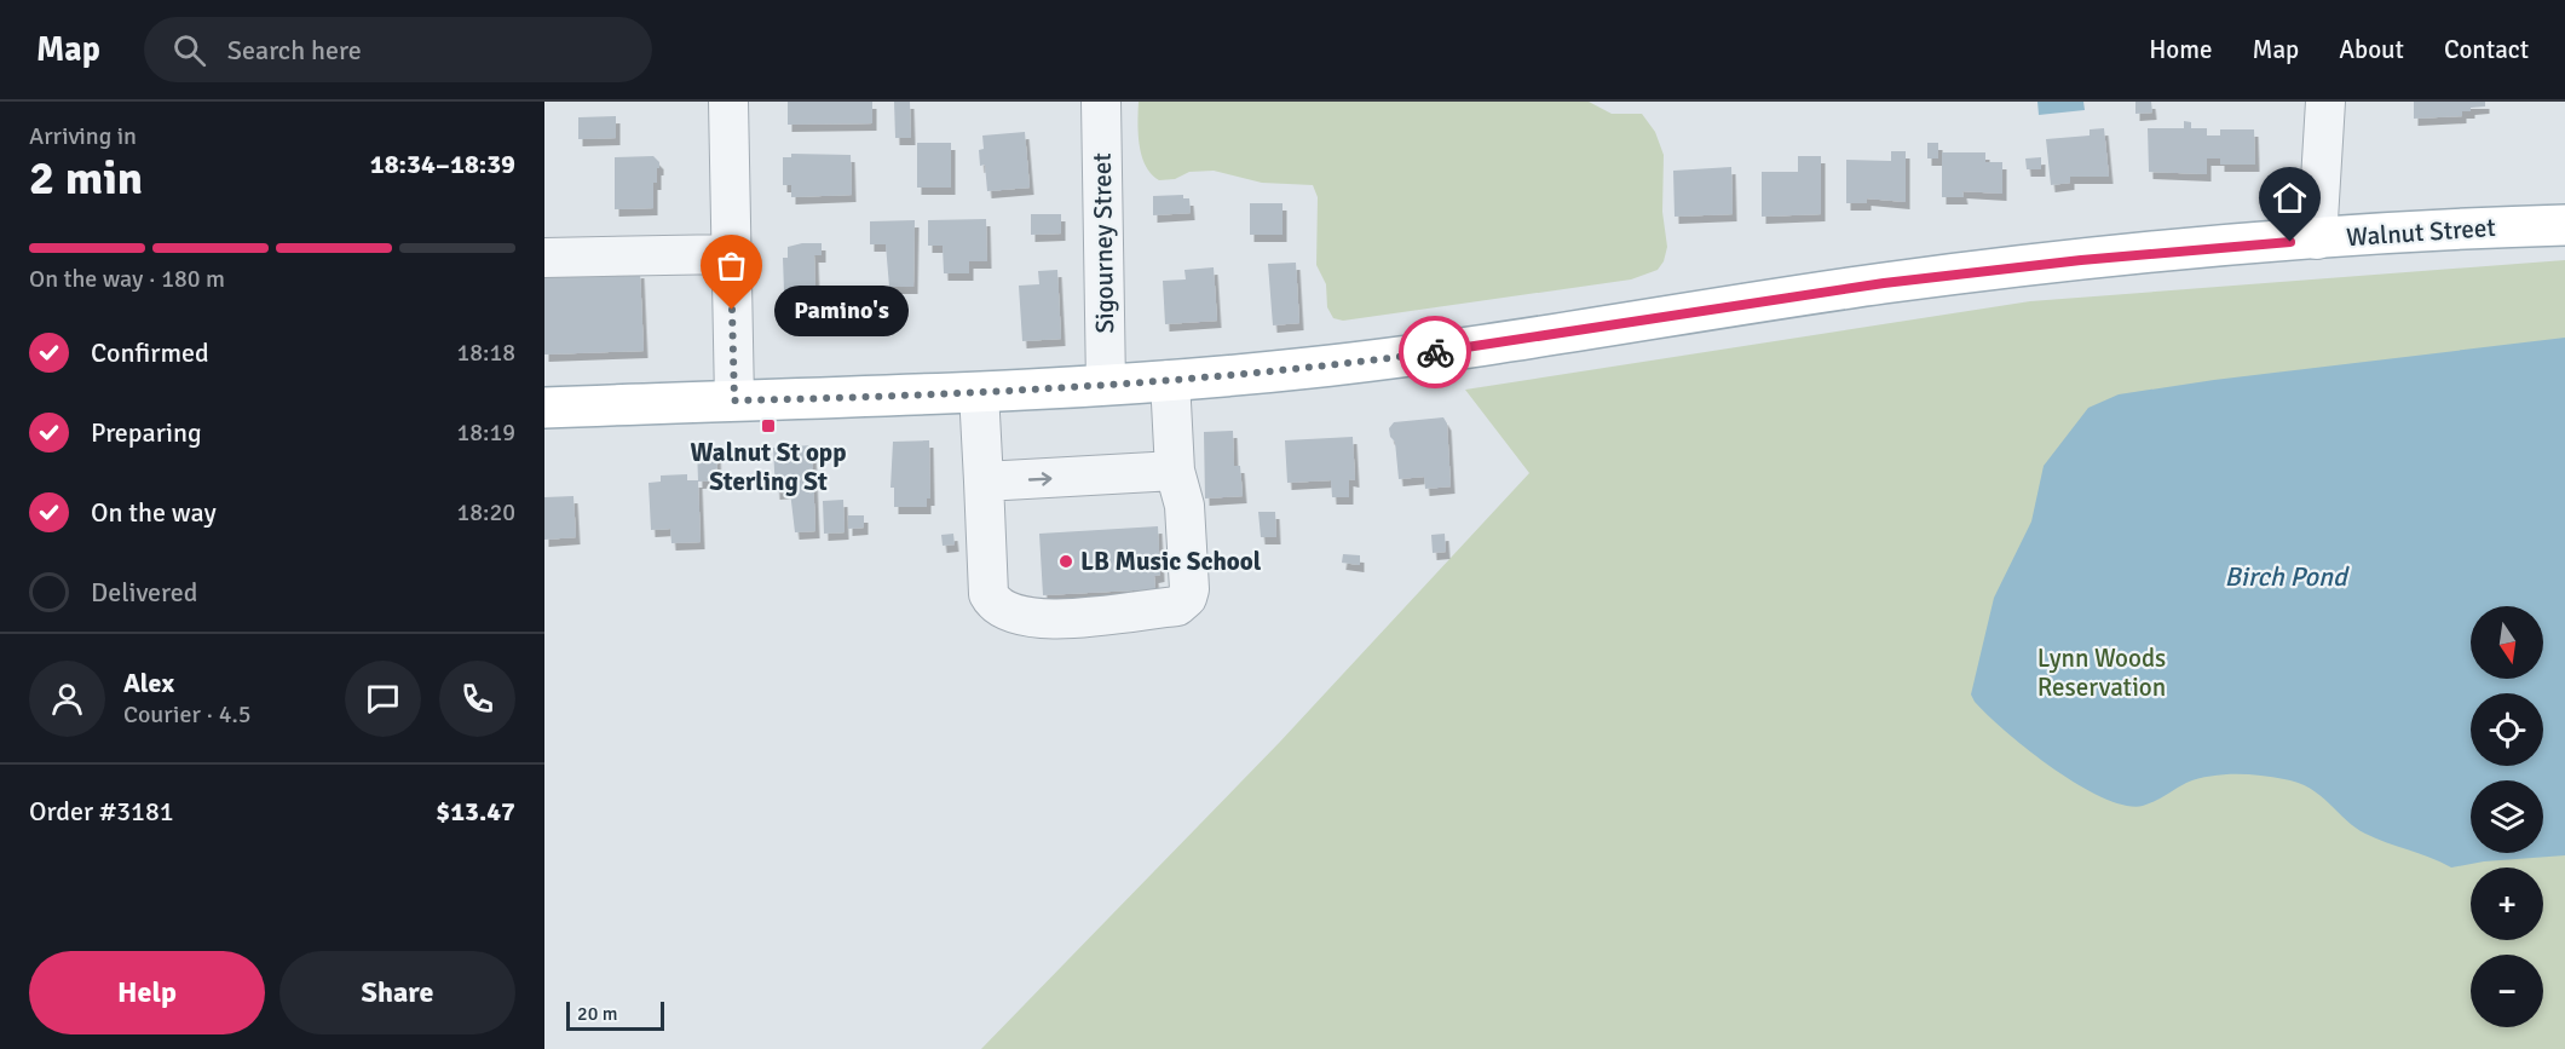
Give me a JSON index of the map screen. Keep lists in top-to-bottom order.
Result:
{
  "streets": {
    "main road": ["Walnut Street"],
    "street": ["Sigourney Street"]
  },
  "crossings": [
    ["Walnut Street", "Sigourney Street"]
  ],
  "water": ["Birch Pond"],
  "parks": ["Lynn Woods Reservation"],
  "places": {
    "other": ["Pamino's", "LB Music School"],
    "transit": ["Walnut St opp Sterling St"]
  },
  "scale_bar": "20 m",
  "north": "bottom",
  "page": {
    "header": "Map",
    "search": "Search here",
    "nav": [
      "Home",
      "Map",
      "About",
      "Contact"
    ],
    "heading": ["2 min", "Arriving in", "18:34–18:39"],
    "panel": [
      "Alex",
      "Courier · 4.5",
      "Order #3181",
      "$13.47"
    ],
    "bar": "On the way · 180 m",
    "bubble": "Pamino's",
    "list": [
      ["Confirmed", "18:18"],
      ["Preparing", "18:19"],
      ["On the way", "18:20"],
      "Delivered"
    ],
    "map_buttons": ["+", "−"],
    "buttons": ["Help", "Share"],
    "scale": "20 m"
  }
}
